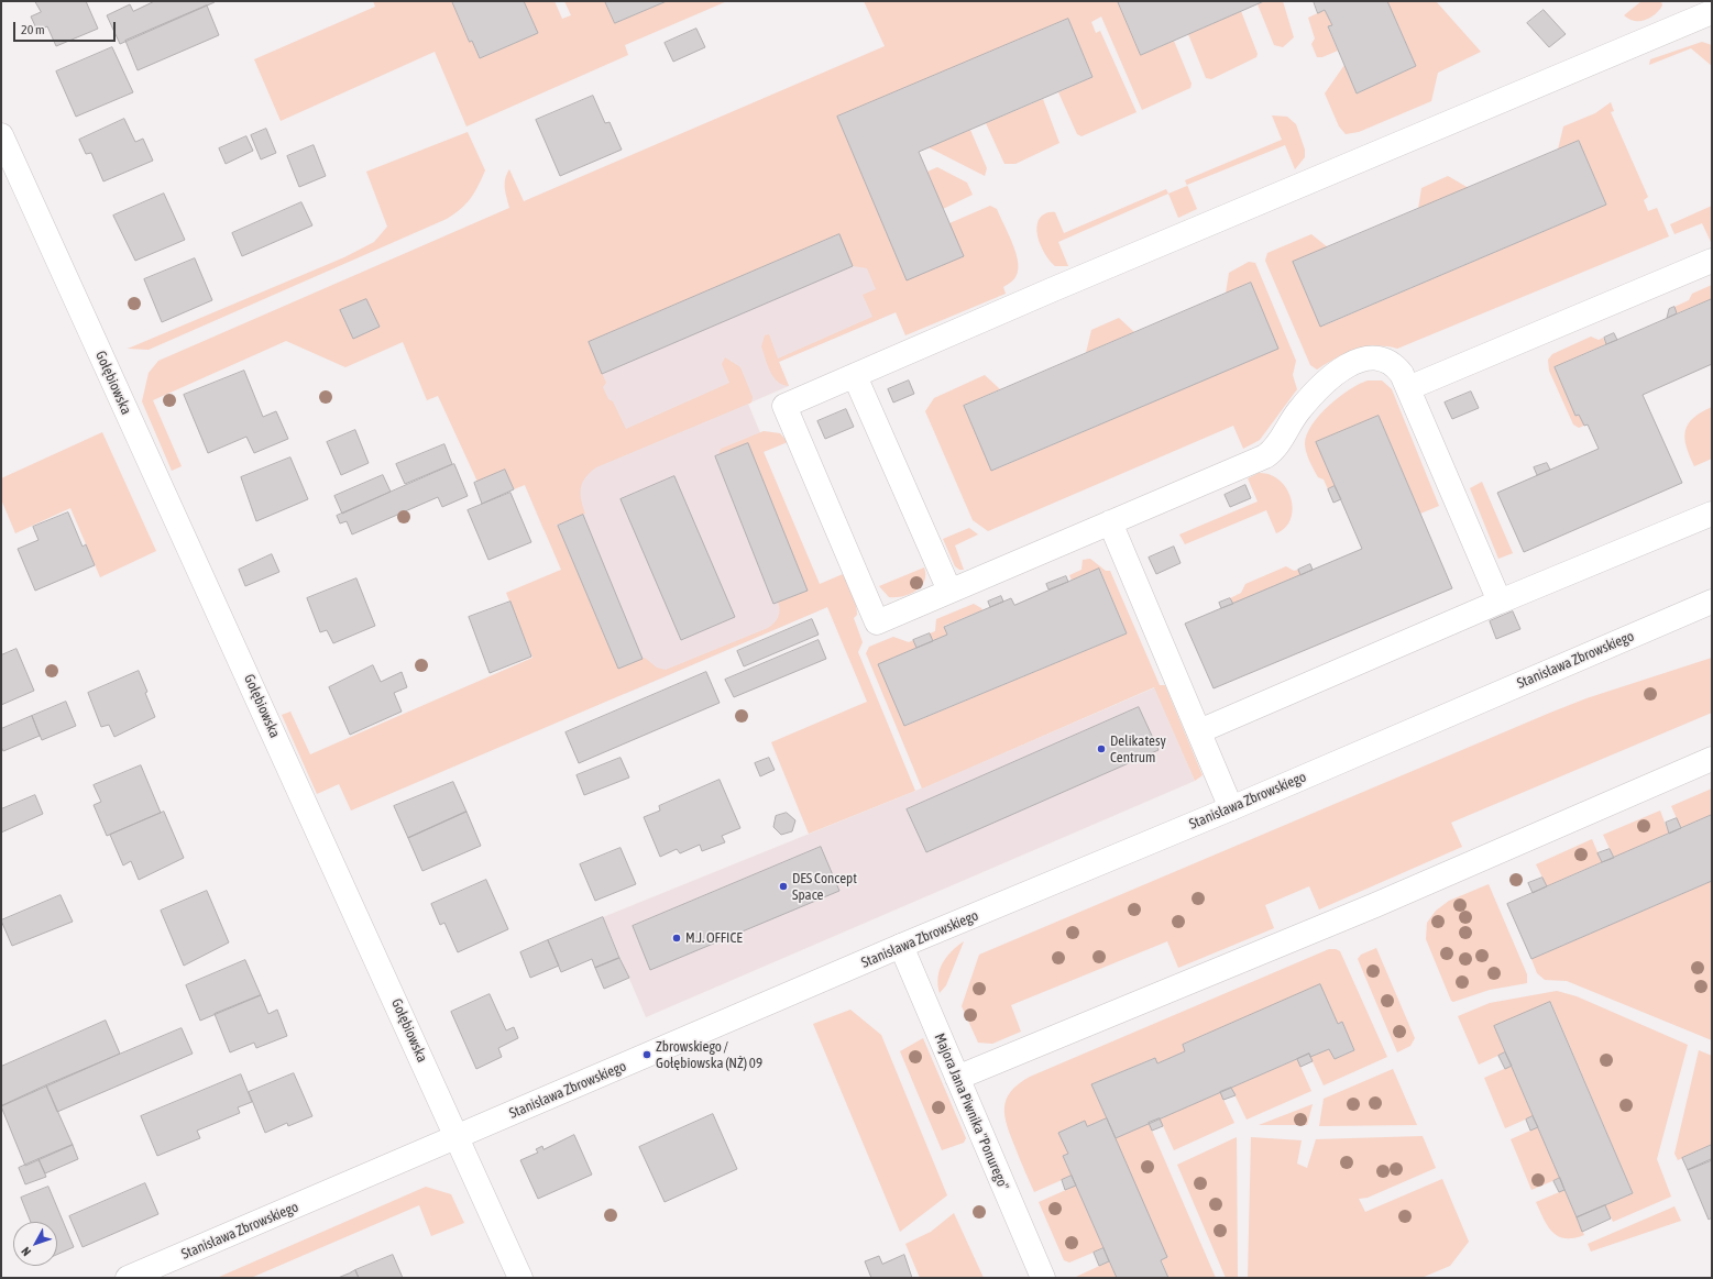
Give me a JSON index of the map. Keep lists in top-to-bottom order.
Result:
{
  "streets": {
    "main road": ["Gołębiowska", "Stanisława Zbrowskiego", "Majora Jana Piwnika \"Ponurego\""]
  },
  "crossings": [
    ["Gołębiowska", "Stanisława Zbrowskiego"],
    ["Stanisława Zbrowskiego", "Majora Jana Piwnika \"Ponurego\""]
  ],
  "places": [
    "Delikatesy Centrum",
    "DES Concept Space",
    "M.J. OFFICE",
    "Zbrowskiego / Gołębiowska (NŻ) 09"
  ],
  "scale_bar": "20 m",
  "north": "bottom left"
}
